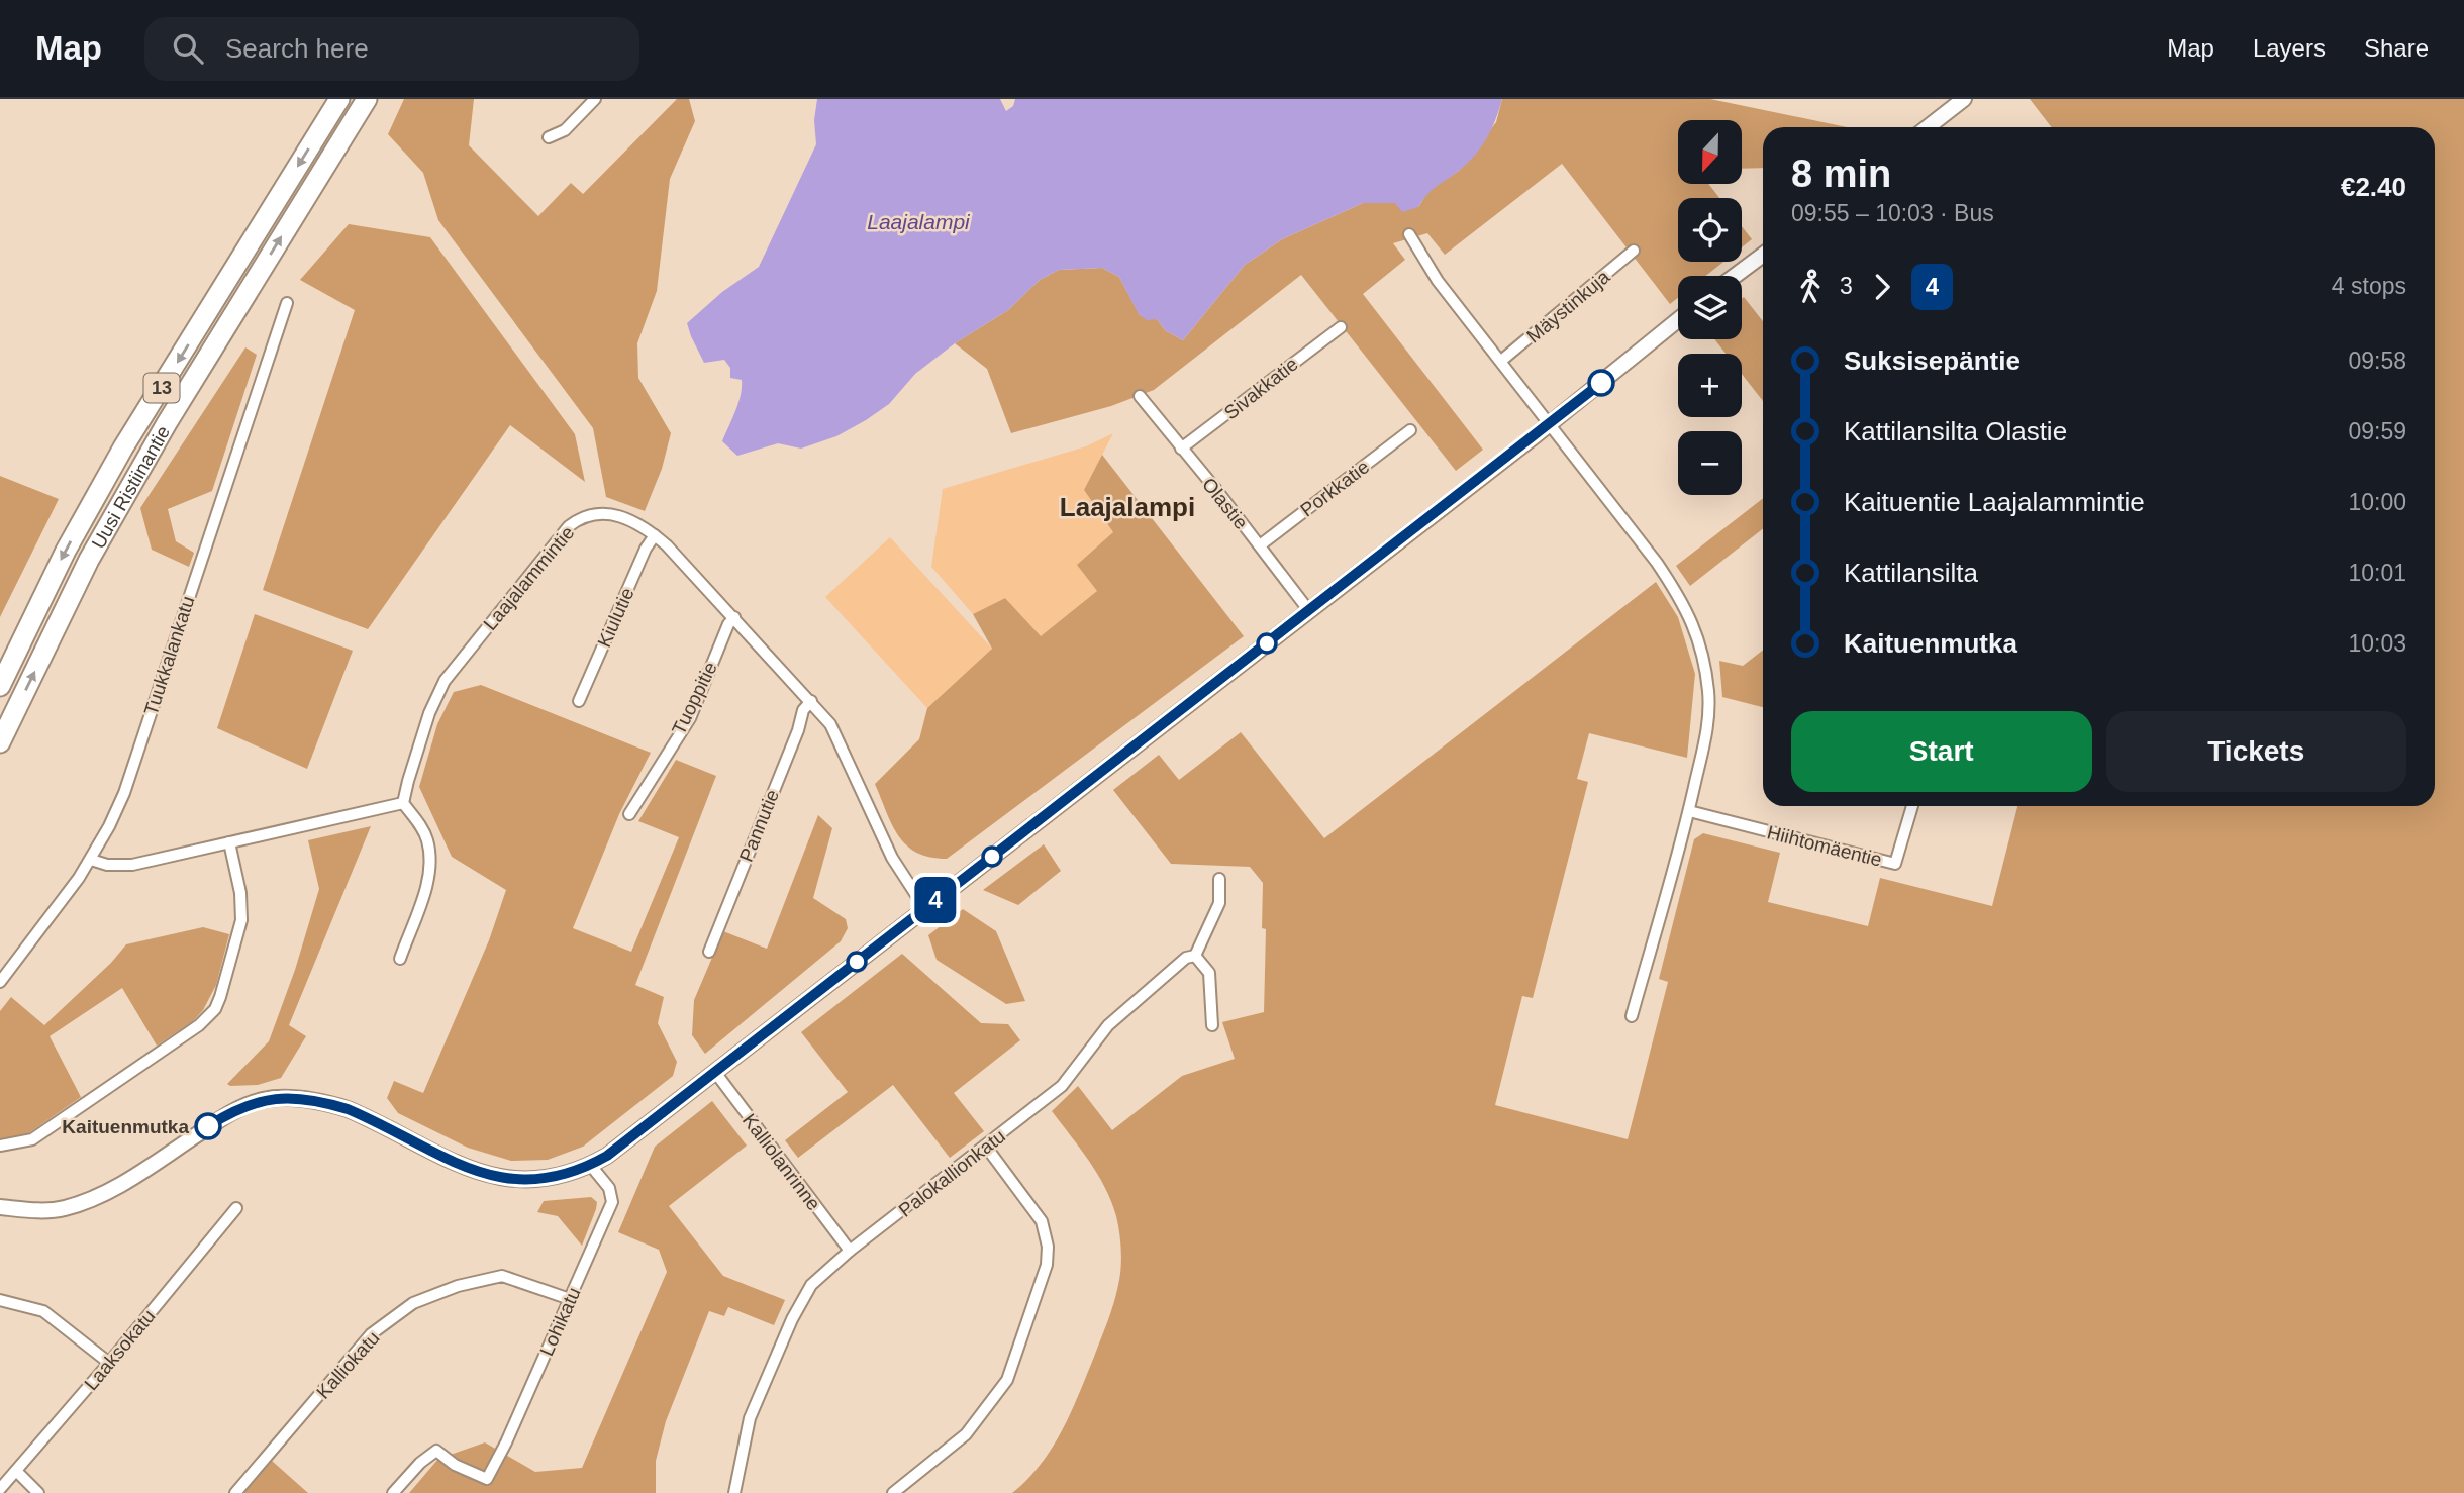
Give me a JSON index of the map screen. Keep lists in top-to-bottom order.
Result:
{
  "streets": {
    "highway": ["13", "Uusi Ristiinantie"],
    "street": [
      "Mäystinkuja",
      "Sivakkatie",
      "Porkkatie",
      "Olastie",
      "Laajalammintie",
      "Kiulutie",
      "Tuukkalankatu",
      "Tuoppitie",
      "Pannutie",
      "Hiihtomäentie",
      "Kalliolanrinne",
      "Palokallionkatu",
      "Lohikatu",
      "Laaksokatu",
      "Kalliokatu"
    ]
  },
  "crossings": [
    ["Sivakkatie", "Olastie"],
    ["Porkkatie", "Olastie"],
    ["Laajalammintie", "Kiulutie"],
    ["Laajalammintie", "Tuoppitie"],
    ["Laajalammintie", "Pannutie"],
    ["Kalliolanrinne", "Palokallionkatu"],
    ["Lohikatu", "Kalliokatu"]
  ],
  "districts": ["Laajalampi"],
  "water": ["Laajalampi"],
  "places": ["Kaituenmutka"],
  "lines": ["bus line 4"],
  "north": "bottom",
  "page": {
    "header": "Map",
    "search": "Search here",
    "nav": ["Map", "Layers", "Share"],
    "on_map": "4",
    "map_buttons": ["+", "−"],
    "heading": ["8 min", "09:55 – 10:03 · Bus", "€2.40"],
    "legs": ["3", "4", "4 stops"],
    "list": [
      {
        "name": "Suksisepäntie",
        "value": "09:58"
      },
      {
        "name": "Kattilansilta Olastie",
        "value": "09:59"
      },
      {
        "name": "Kaituentie Laajalammintie",
        "value": "10:00"
      },
      {
        "name": "Kattilansilta",
        "value": "10:01"
      },
      {
        "name": "Kaituenmutka",
        "value": "10:03"
      }
    ],
    "buttons": ["Start", "Tickets"]
  }
}
